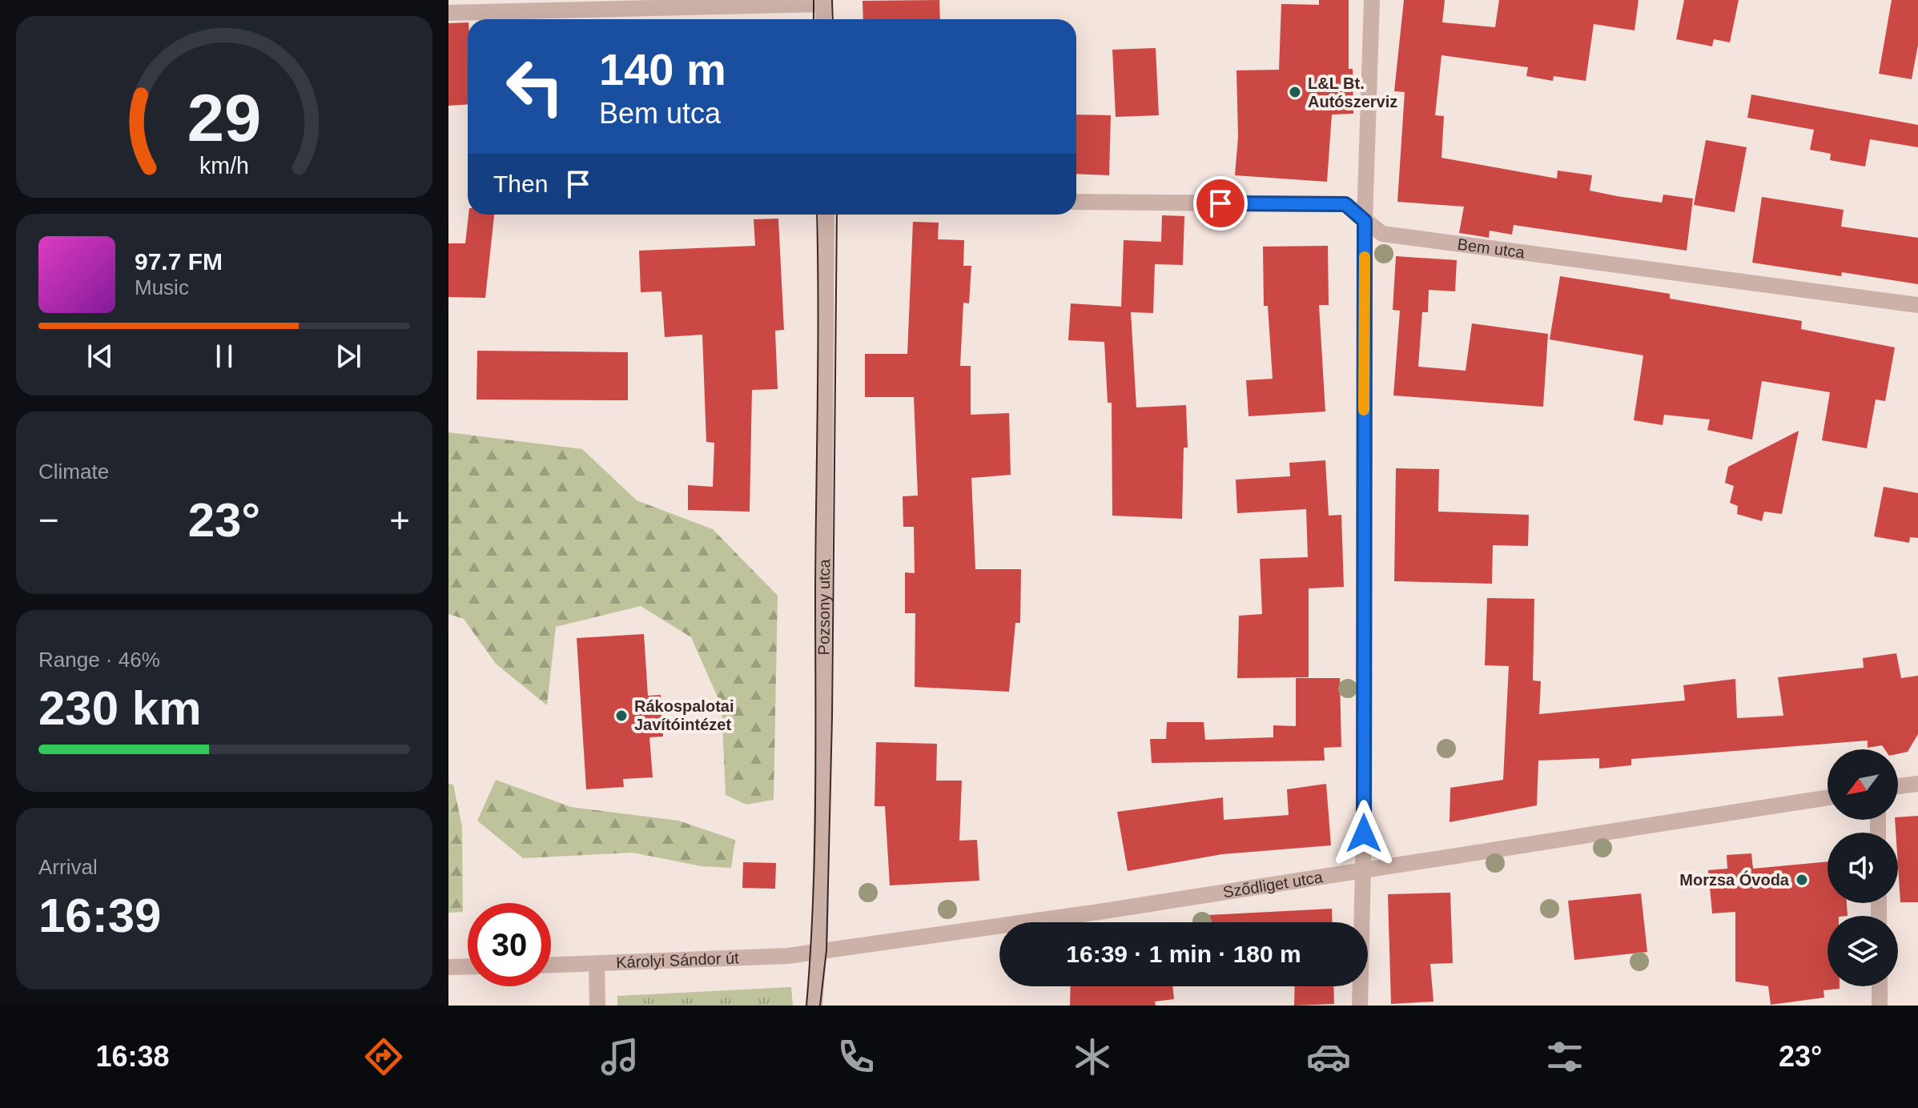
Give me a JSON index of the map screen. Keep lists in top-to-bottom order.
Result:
{
  "streets": {
    "street": [
      "Bem utca",
      "Pozsony utca",
      "Sződliget utca",
      "Károlyi Sándor út"
    ]
  },
  "crossings": [
    ["Pozsony utca", "Sződliget utca"],
    ["Pozsony utca", "Károlyi Sándor út"],
    ["Sződliget utca", "Károlyi Sándor út"]
  ],
  "places": ["L&L Bt. Autószerviz", "Rákospalotai Javítóintézet", "Morzsa Óvoda"],
  "north": "bottom left",
  "page": {
    "turn": ["140 m", "Bem utca"],
    "then": "Then",
    "song": ["97.7 FM", "Music"],
    "tile": [
      "Climate",
      ["Range · 46%", "230 km"],
      ["Arrival", "16:39"]
    ],
    "heat": ["−", "23°", "+"],
    "limit": "30",
    "trip": "16:39 · 1 min · 180 m",
    "tabs": ["16:38", "23°"],
    "gauge": ["29", "km/h"]
  }
}
